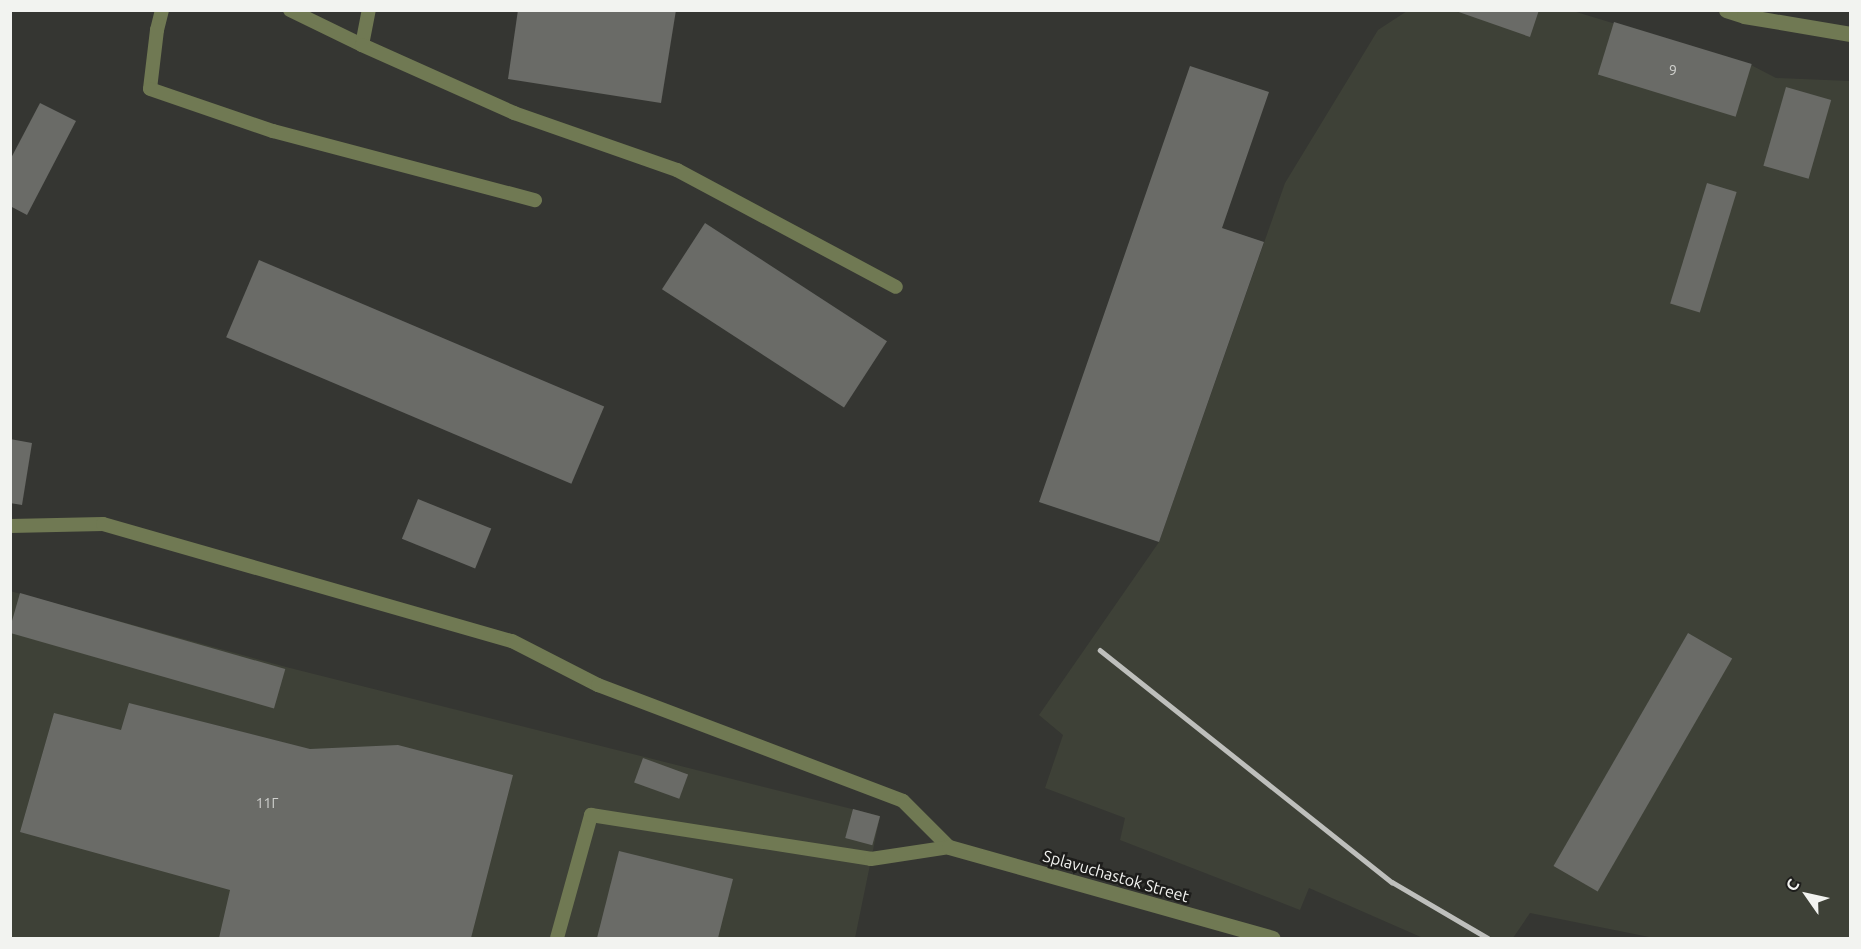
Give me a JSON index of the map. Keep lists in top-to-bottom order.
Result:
{
  "streets": {
    "street": ["Splavuchastok Street"]
  },
  "house_numbers": ["9", "11Г"],
  "north": "top left"
}
